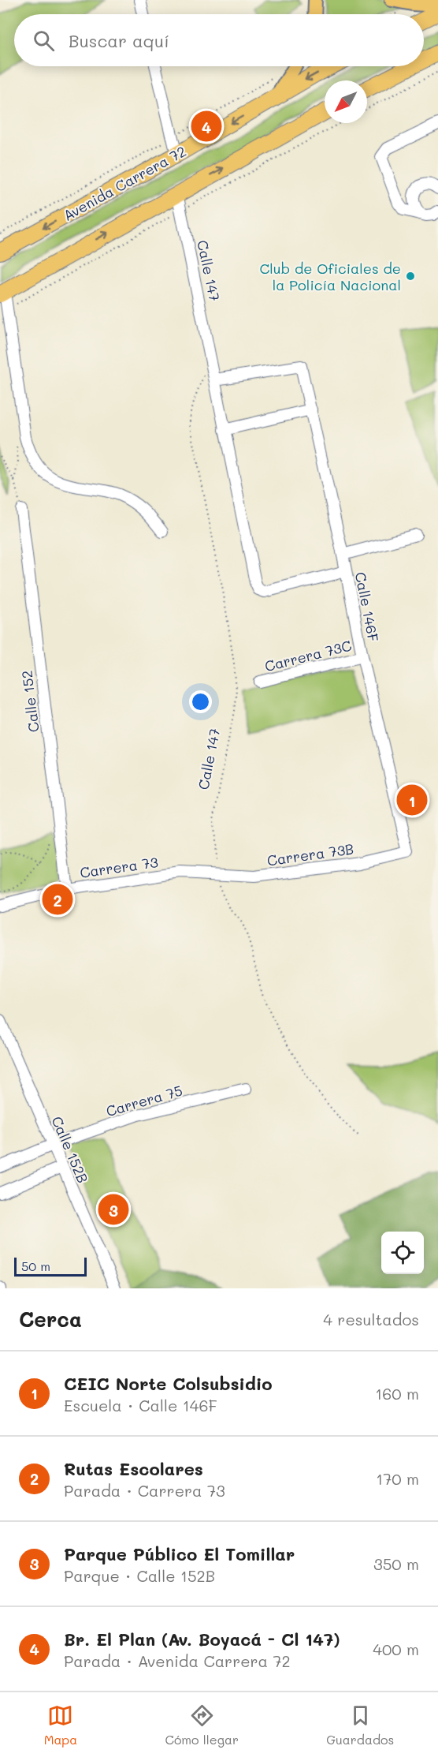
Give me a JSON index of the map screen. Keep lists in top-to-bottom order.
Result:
{
  "streets": {
    "highway": ["Avenida Carrera 72"],
    "street": [
      "Calle 147",
      "Calle 146F",
      "Carrera 73C",
      "Calle 152",
      "Carrera 73B",
      "Carrera 73",
      "Carrera 75",
      "Calle 152B"
    ]
  },
  "crossings": [
    ["Calle 147", "Calle 146F"],
    ["Calle 147", "Carrera 73B"],
    ["Calle 147", "Carrera 73"],
    ["Calle 146F", "Carrera 73C"],
    ["Calle 146F", "Carrera 73B"],
    ["Calle 152", "Carrera 73"],
    ["Carrera 73B", "Carrera 73"],
    ["Carrera 75", "Calle 152B"]
  ],
  "places": ["Club de Oficiales de la Policía Nacional"],
  "scale_bar": "50 m",
  "north": "bottom left",
  "page": {
    "search": "Buscar aquí",
    "pins": [
      "4",
      "1",
      "2",
      "3"
    ],
    "scale": "50 m",
    "heading": ["Cerca", "4 resultados"],
    "list": [
      {
        "mark": "1",
        "name": "CEIC Norte Colsubsidio",
        "note": "Escuela · Calle 146F",
        "value": "160 m"
      },
      {
        "mark": "2",
        "name": "Rutas Escolares",
        "note": "Parada · Carrera 73",
        "value": "170 m"
      },
      {
        "mark": "3",
        "name": "Parque Público El Tomillar",
        "note": "Parque · Calle 152B",
        "value": "350 m"
      },
      {
        "mark": "4",
        "name": "Br. El Plan (Av. Boyacá - Cl 147)",
        "note": "Parada · Avenida Carrera 72",
        "value": "400 m"
      }
    ],
    "nav": ["Mapa", "Cómo llegar", "Guardados"]
  }
}
